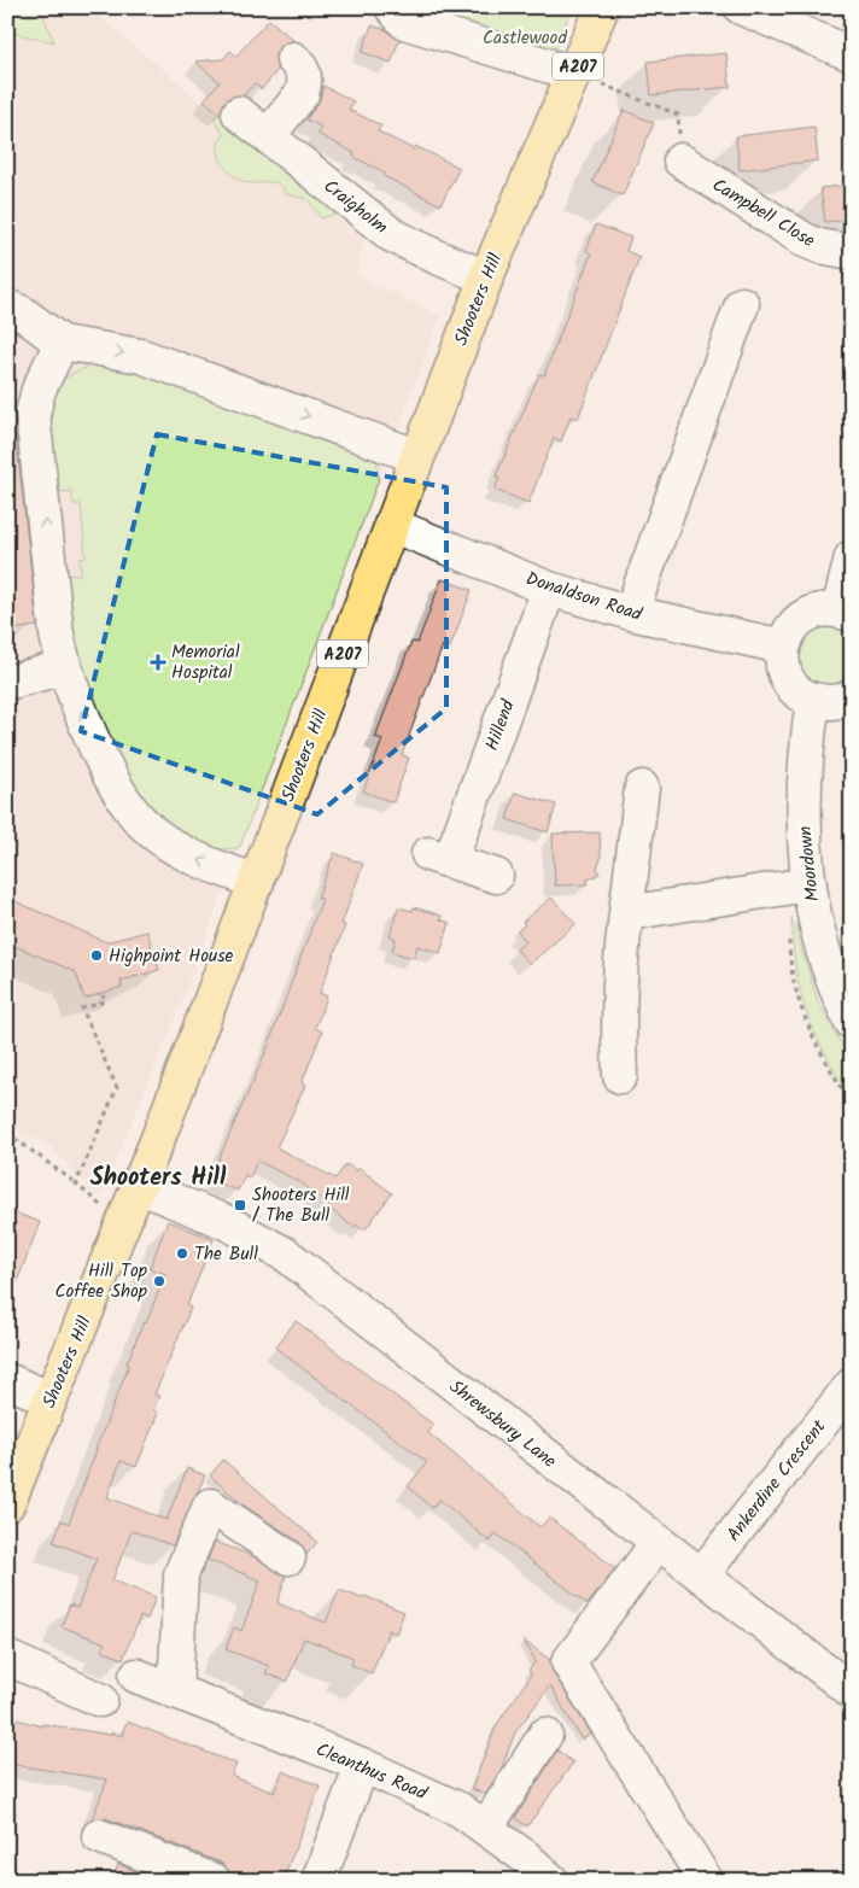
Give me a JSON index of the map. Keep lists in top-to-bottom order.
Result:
{
  "streets": {
    "main road": ["A207", "Shooters Hill"],
    "street": [
      "Craigholm",
      "Campbell Close",
      "Donaldson Road",
      "Hillend",
      "Moordown",
      "Shrewsbury Lane",
      "Ankerdine Crescent",
      "Cleanthus Road"
    ]
  },
  "crossings": [
    ["Craigholm", "Shooters Hill"],
    ["Shooters Hill", "Donaldson Road"],
    ["Shooters Hill", "Shrewsbury Lane"],
    ["Donaldson Road", "Hillend"],
    ["Shrewsbury Lane", "Ankerdine Crescent"]
  ],
  "districts": ["Shooters Hill"],
  "parks": ["Castlewood"],
  "places": {
    "health": ["Memorial Hospital"],
    "other": ["Highpoint House", "The Bull", "Hill Top Coffee Shop"],
    "transit": ["Shooters Hill / The Bull"]
  }
}
